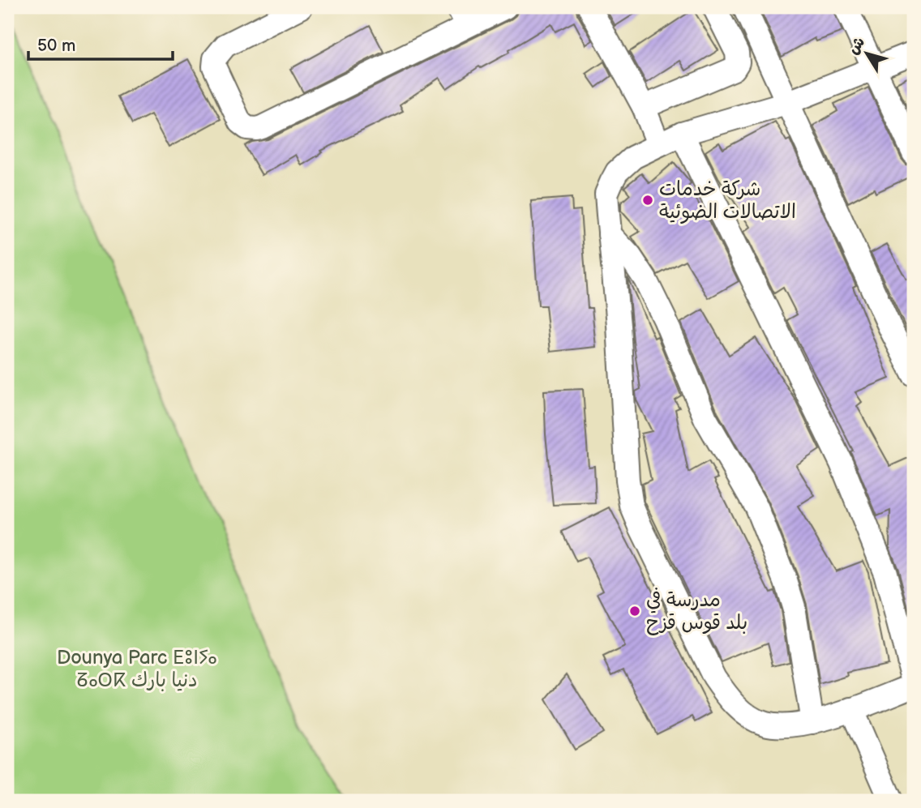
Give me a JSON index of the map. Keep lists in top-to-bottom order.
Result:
{
  "parks": ["Dounya Parc ⴹⵓⵏⵢⴰ ⵒⴰⵔⴽ دنيا بارك"],
  "places": ["شركة خدمات الاتصالات الضوئية", "مدرسة في بلد قوس قزح"],
  "scale_bar": "50 m",
  "north": "top left"
}
